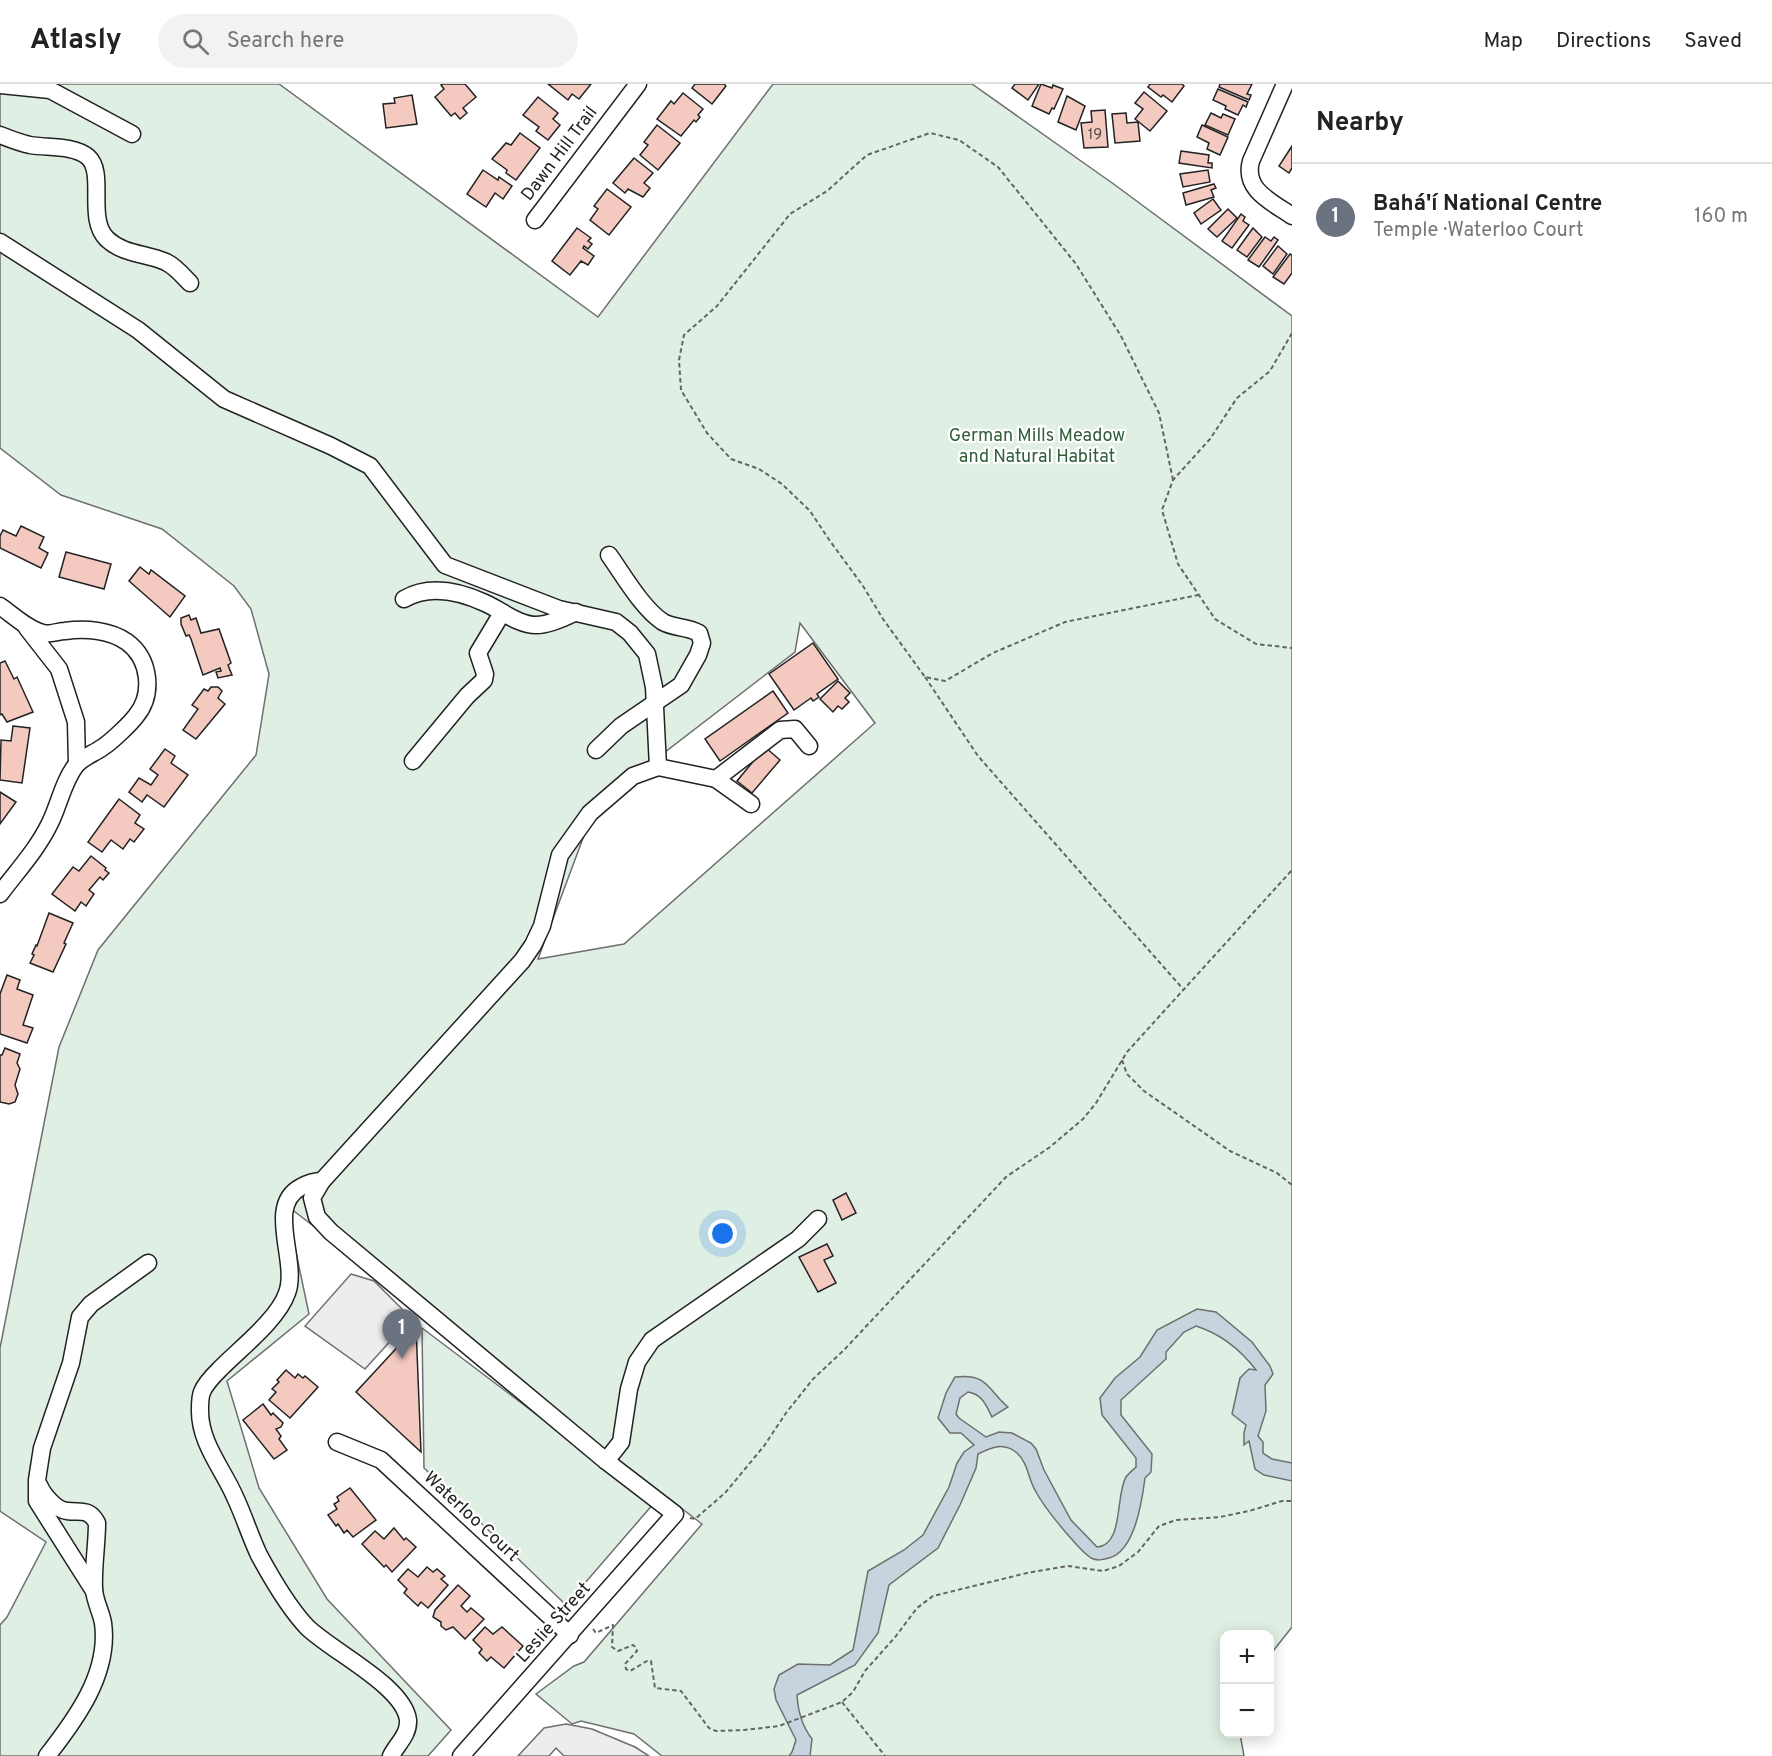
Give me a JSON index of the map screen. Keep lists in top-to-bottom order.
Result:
{
  "streets": {
    "street": ["Dawn Hill Trail", "Waterloo Court", "Leslie Street"]
  },
  "crossings": [
    ["Waterloo Court", "Leslie Street"]
  ],
  "parks": ["German Mills Meadow and Natural Habitat"],
  "house_numbers": ["19"],
  "page": {
    "header": "Atlasly",
    "search": "Search here",
    "nav": ["Map", "Directions", "Saved"],
    "heading": "Nearby",
    "list": [
      {
        "mark": "1",
        "name": "Bahá'í National Centre",
        "note": "Temple · Waterloo Court",
        "value": "160 m"
      }
    ],
    "pins": "1",
    "map_buttons": ["+", "−"]
  }
}
